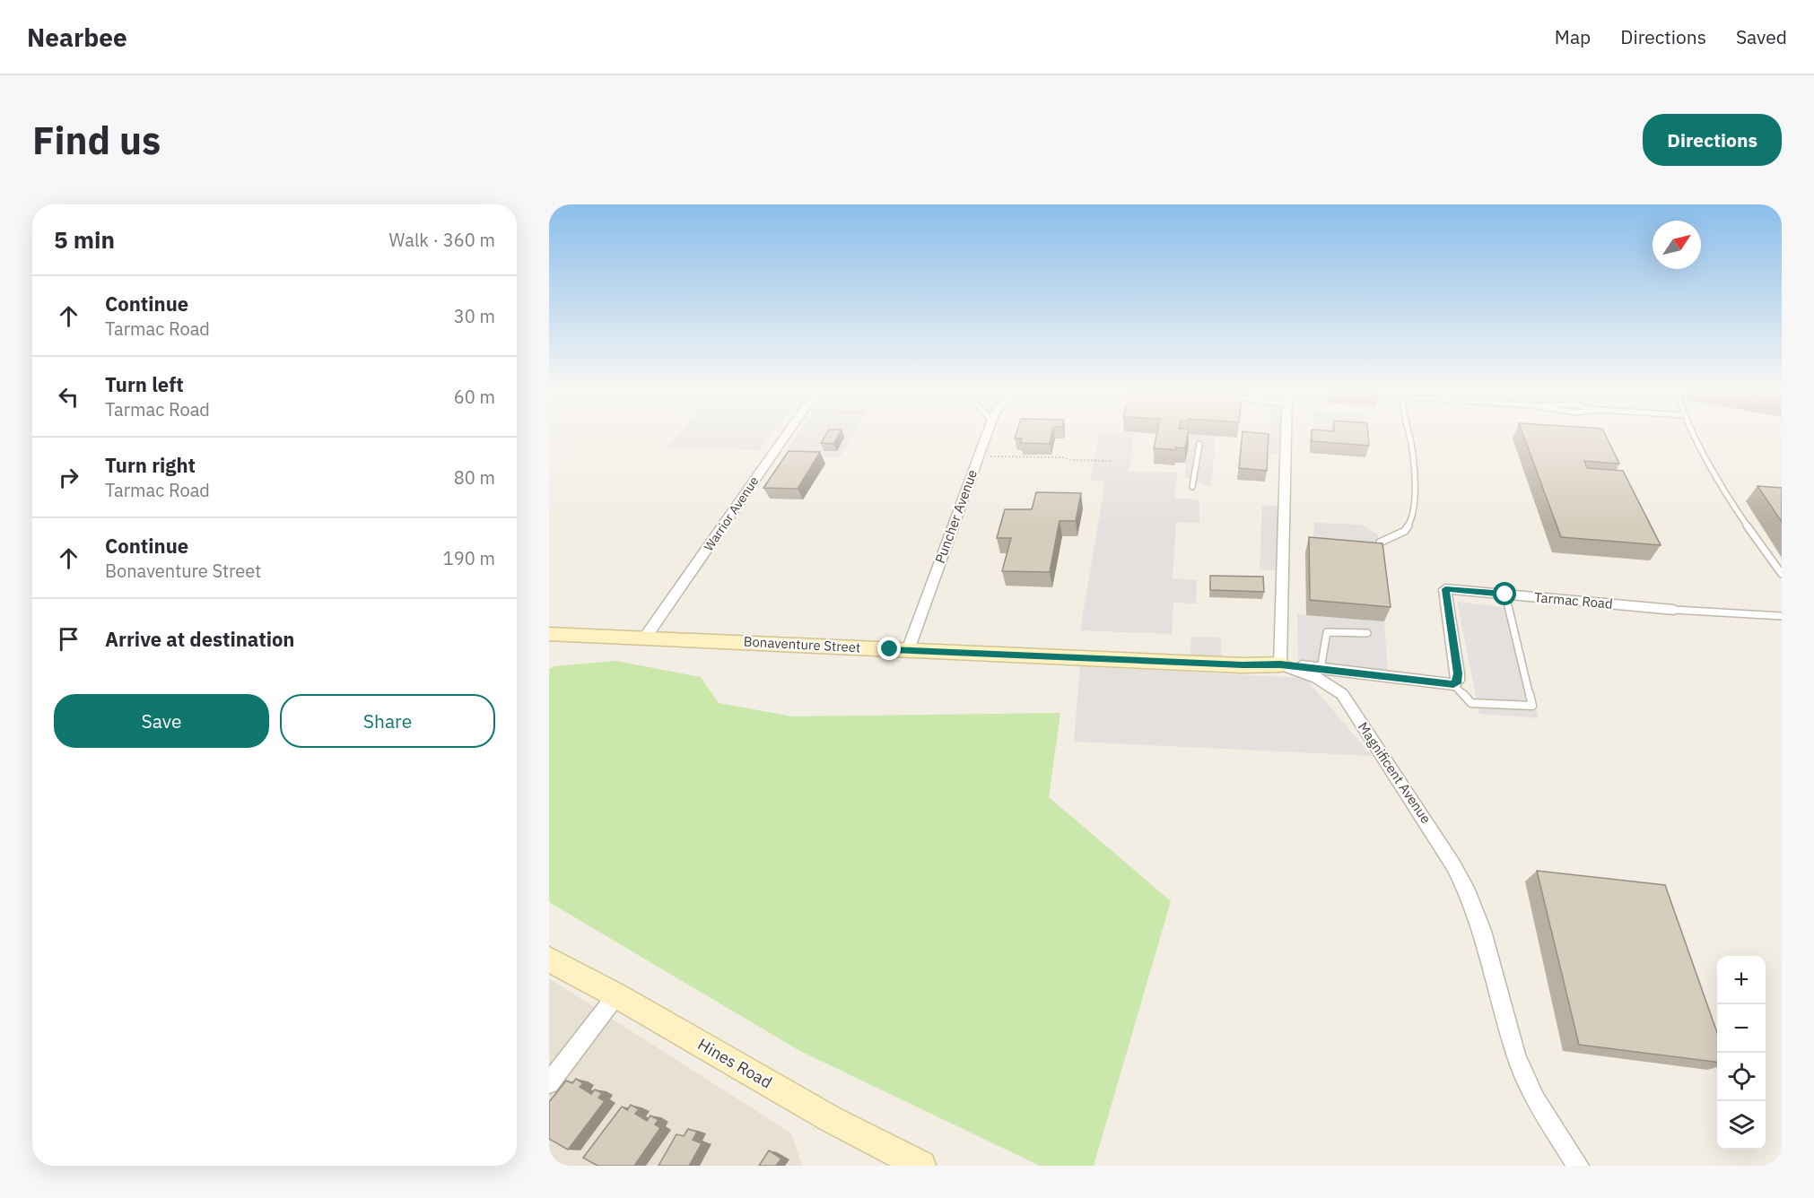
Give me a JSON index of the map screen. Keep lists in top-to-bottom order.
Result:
{
  "streets": {
    "street": [
      "Warrior Avenue",
      "Puncher Avenue",
      "Tarmac Road",
      "Bonaventure Street",
      "Magnificent Avenue",
      "Hines Road"
    ]
  },
  "crossings": [
    ["Warrior Avenue", "Bonaventure Street"],
    ["Puncher Avenue", "Bonaventure Street"],
    ["Bonaventure Street", "Magnificent Avenue"]
  ],
  "north": "top right",
  "page": {
    "header": "Nearbee",
    "nav": ["Map", "Directions", "Saved"],
    "buttons": [
      "Directions",
      ["Save", "Share"]
    ],
    "title": "Find us",
    "heading": ["5 min", "Walk · 360 m"],
    "list": [
      ["Continue", "Tarmac Road", "30 m"],
      ["Turn left", "Tarmac Road", "60 m"],
      ["Turn right", "Tarmac Road", "80 m"],
      ["Continue", "Bonaventure Street", "190 m"],
      "Arrive at destination"
    ],
    "map_buttons": ["+", "−"]
  }
}
